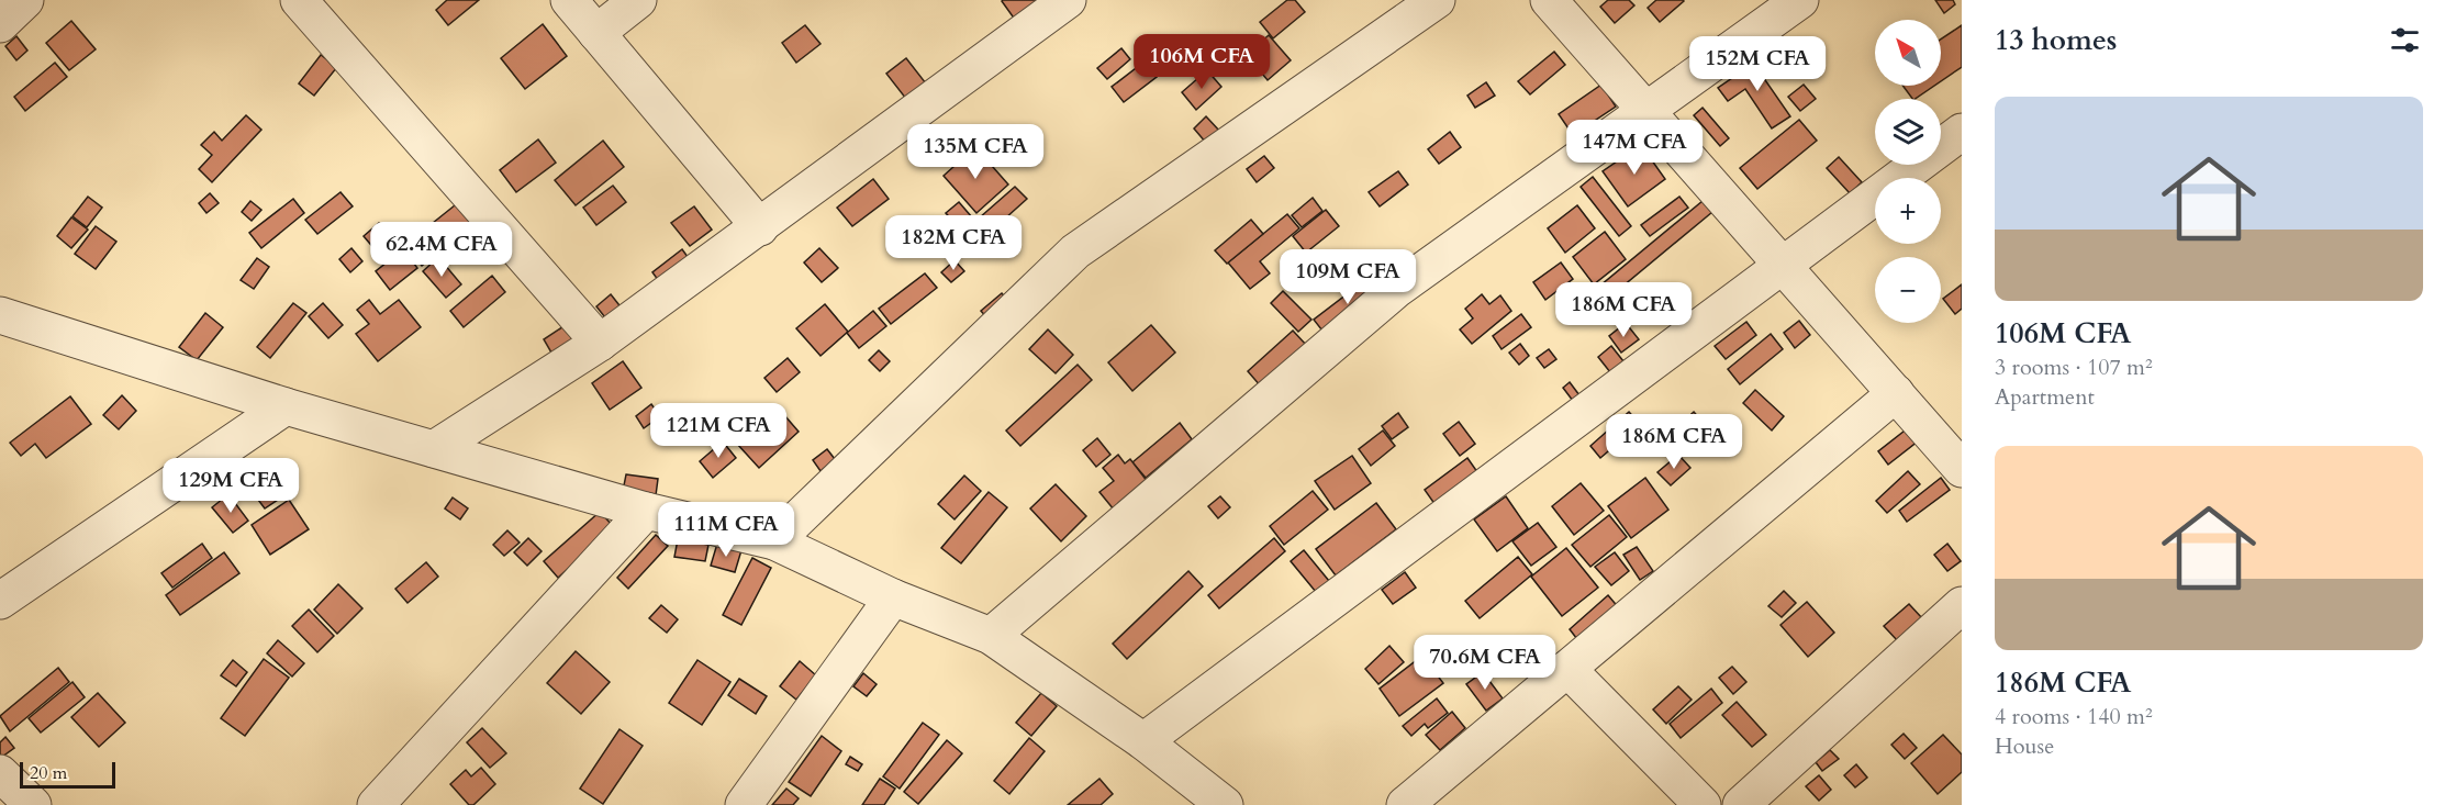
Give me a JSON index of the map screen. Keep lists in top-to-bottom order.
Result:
{
  "scale_bar": "20 m",
  "north": "top left",
  "page": {
    "heading": "13 homes",
    "map_buttons": ["+", "−"],
    "price": [
      "106M CFA",
      "152M CFA",
      "147M CFA",
      "135M CFA",
      "182M CFA",
      "62.4M CFA",
      "109M CFA",
      "186M CFA",
      "121M CFA",
      "186M CFA",
      "129M CFA",
      "111M CFA",
      "70.6M CFA"
    ],
    "list": [
      {
        "name": "106M CFA",
        "note": "3 rooms · 107 m² · Apartment"
      },
      {
        "name": "186M CFA",
        "note": "4 rooms · 140 m² · House"
      }
    ],
    "scale": "20 m"
  }
}
